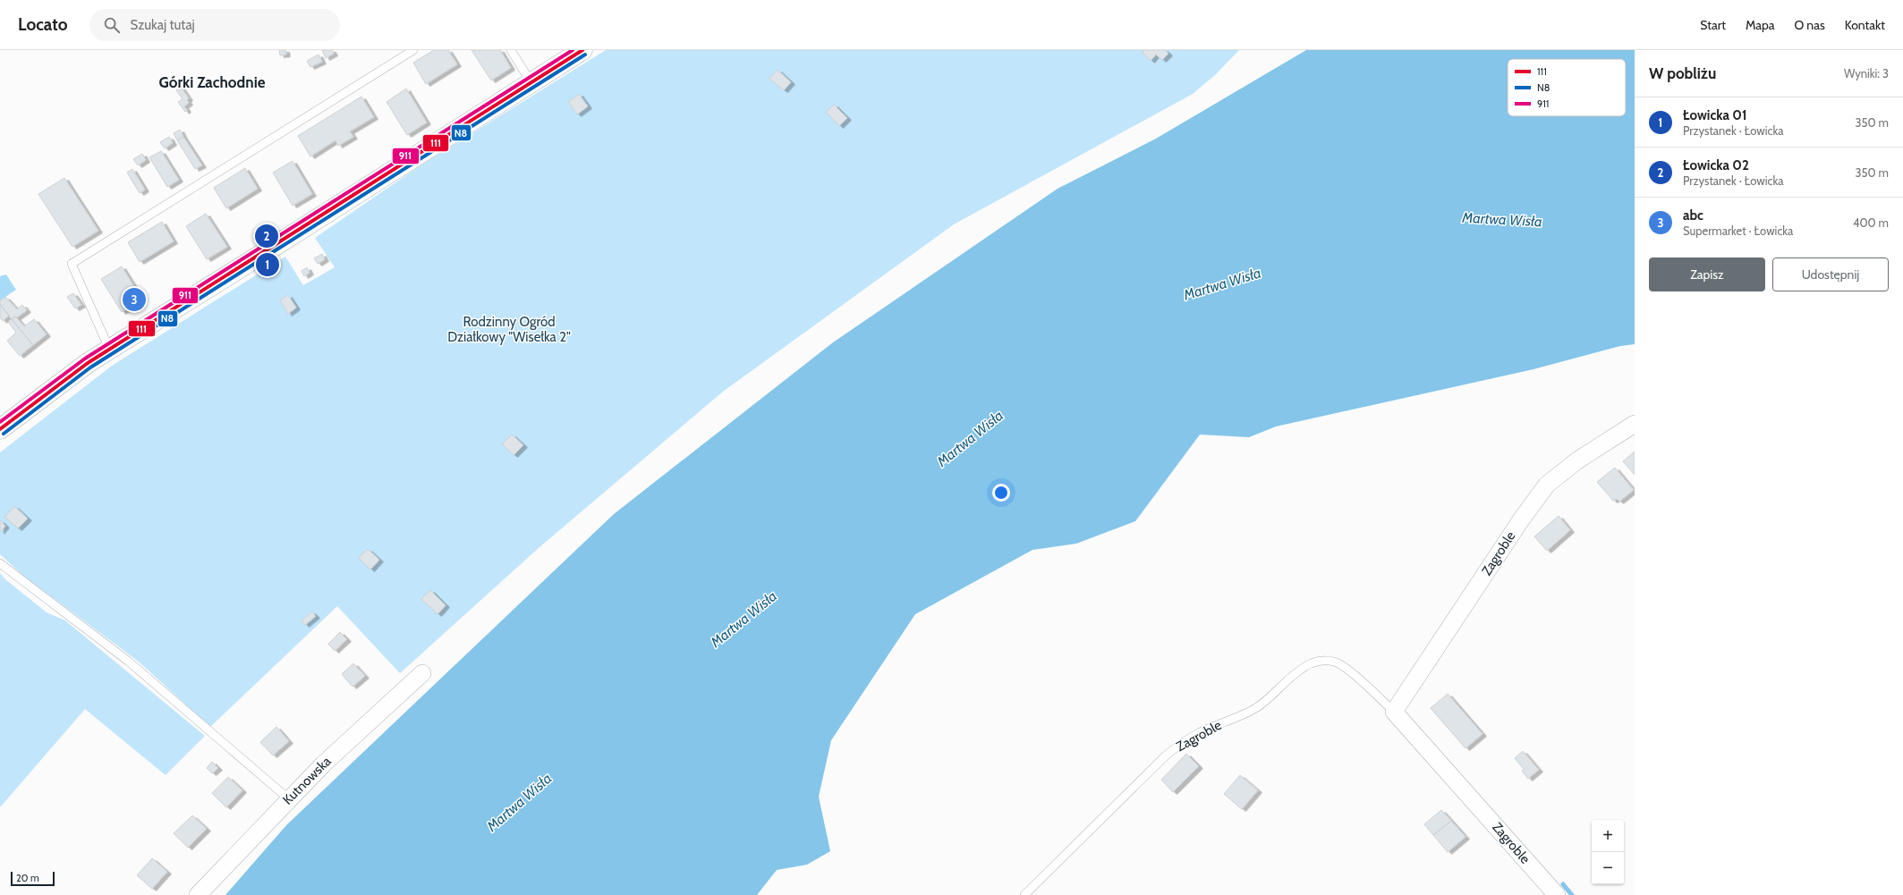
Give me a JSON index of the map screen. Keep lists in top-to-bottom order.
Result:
{
  "streets": {
    "street": ["Zagroble", "Kutnowska"]
  },
  "districts": ["Górki Zachodnie"],
  "water": ["Martwa Wisła"],
  "parks": ["Rodzinny Ogród Działkowy \"Wisełka 2\""],
  "lines": ["transit line 111", "transit line 911", "transit line N8"],
  "legend": ["111", "N8", "911"],
  "scale_bar": "20 m",
  "page": {
    "header": "Locato",
    "search": "Szukaj tutaj",
    "nav": [
      "Start",
      "Mapa",
      "O nas",
      "Kontakt"
    ],
    "heading": ["W pobliżu", "Wyniki: 3"],
    "list": [
      {
        "mark": "1",
        "name": "Łowicka 01",
        "note": "Przystanek · Łowicka",
        "value": "350 m"
      },
      {
        "mark": "2",
        "name": "Łowicka 02",
        "note": "Przystanek · Łowicka",
        "value": "350 m"
      },
      {
        "mark": "3",
        "name": "abc",
        "note": "Supermarket · Łowicka",
        "value": "400 m"
      }
    ],
    "pins": ["2", "1", "3"],
    "buttons": ["Zapisz", "Udostępnij"],
    "map_buttons": ["+", "−"],
    "scale": "20 m"
  }
}
